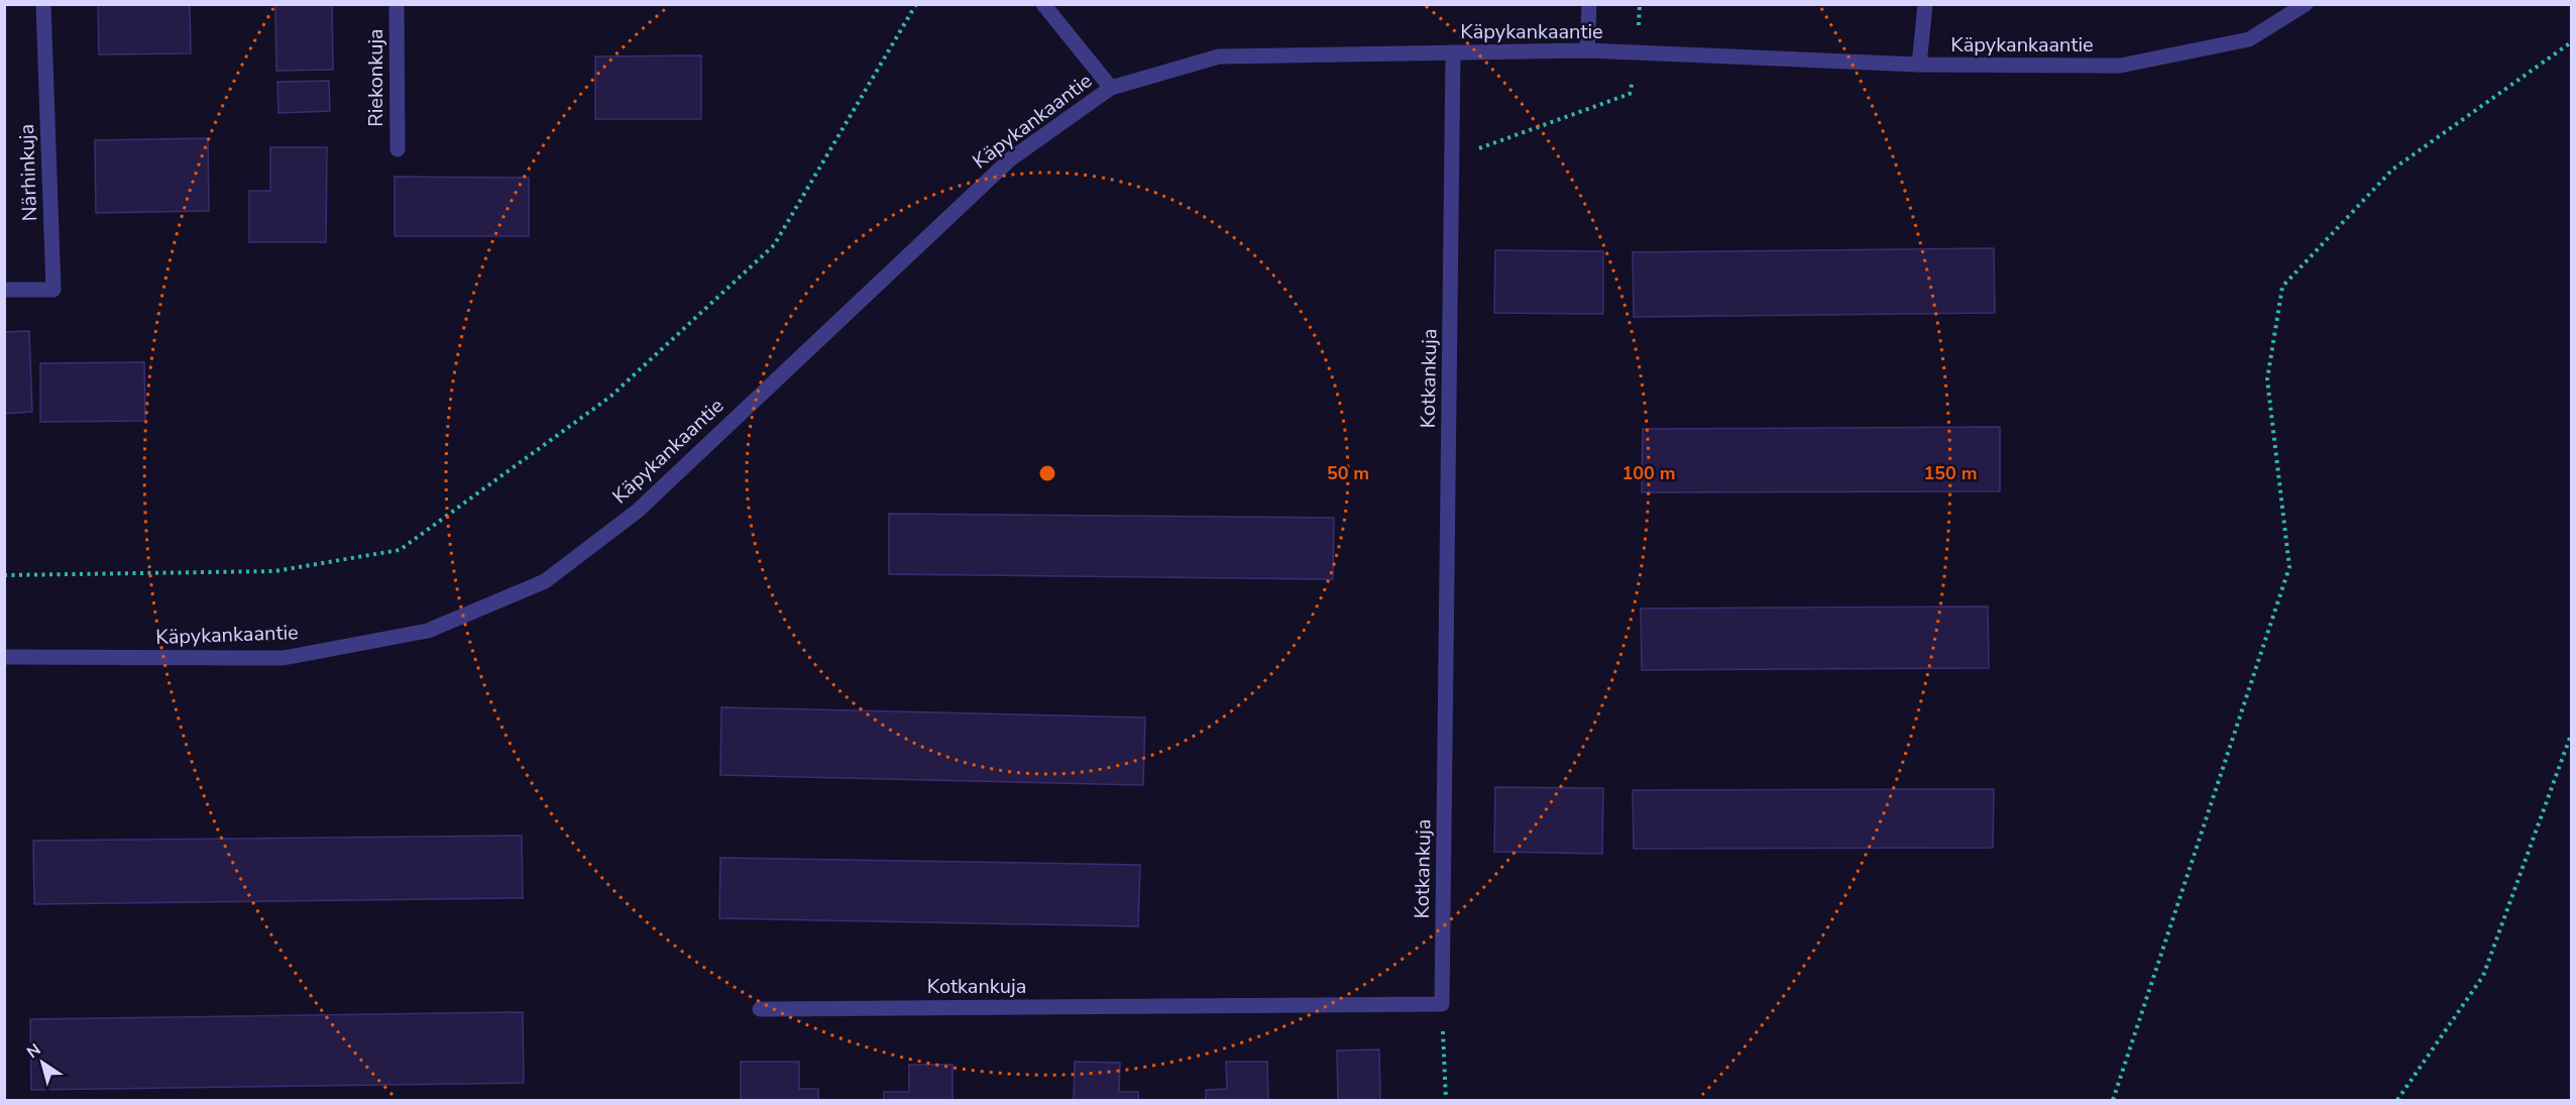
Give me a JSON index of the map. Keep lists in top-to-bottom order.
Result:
{
  "streets": {
    "street": [
      "Käpykankaantie",
      "Riekonkuja",
      "Närhinkuja",
      "Kotkankuja"
    ]
  },
  "crossings": [
    ["Käpykankaantie", "Kotkankuja"]
  ],
  "north": "top left",
  "rings": ["50 m", "100 m", "150 m"]
}
